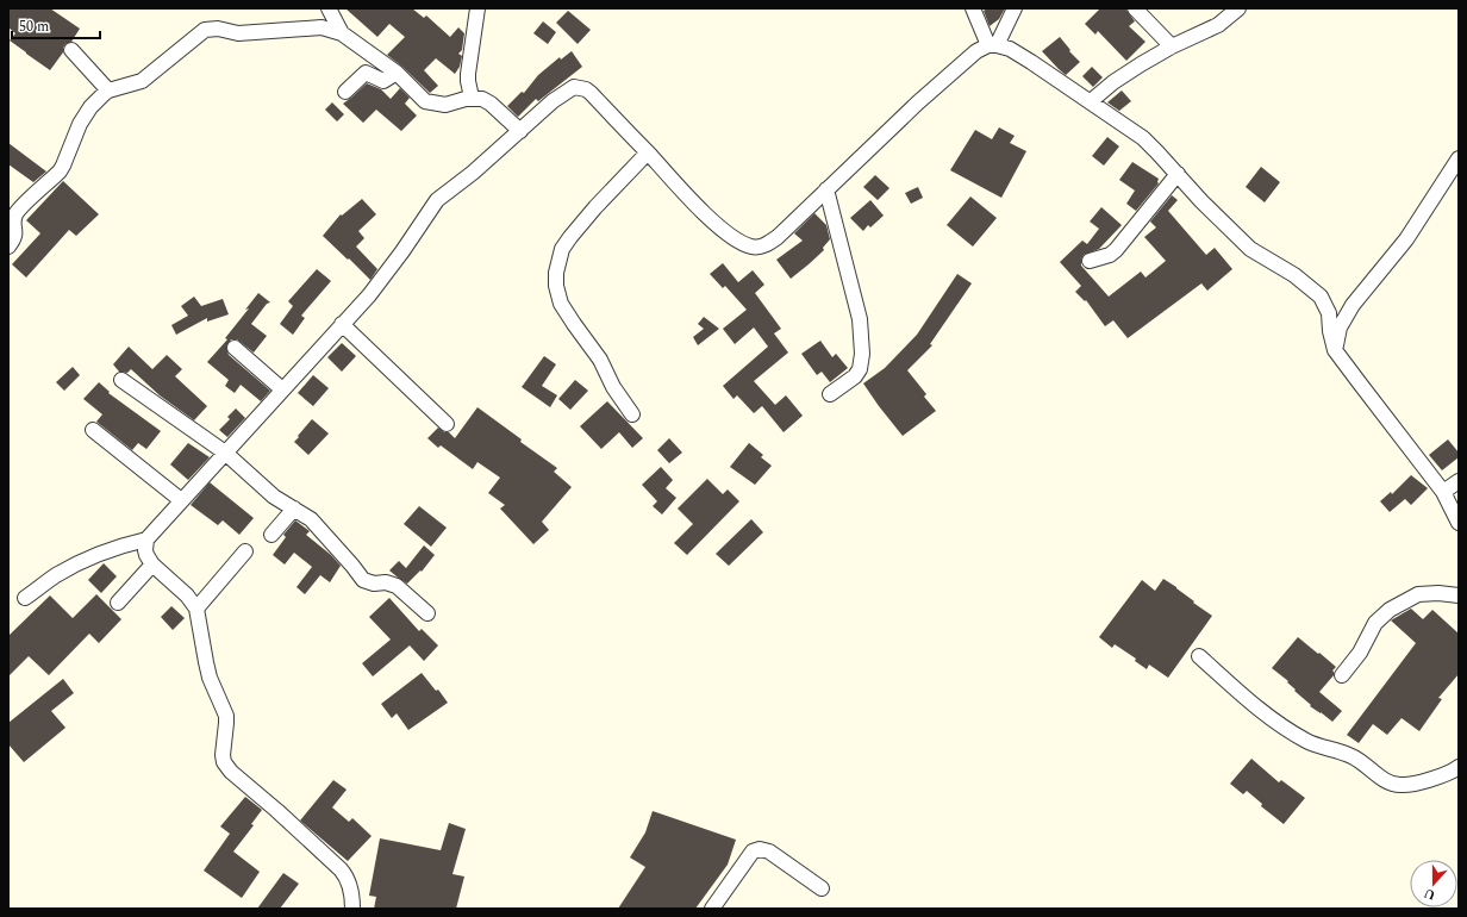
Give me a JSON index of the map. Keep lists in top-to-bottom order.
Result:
{
  "scale_bar": "50 m",
  "north": "bottom"
}
